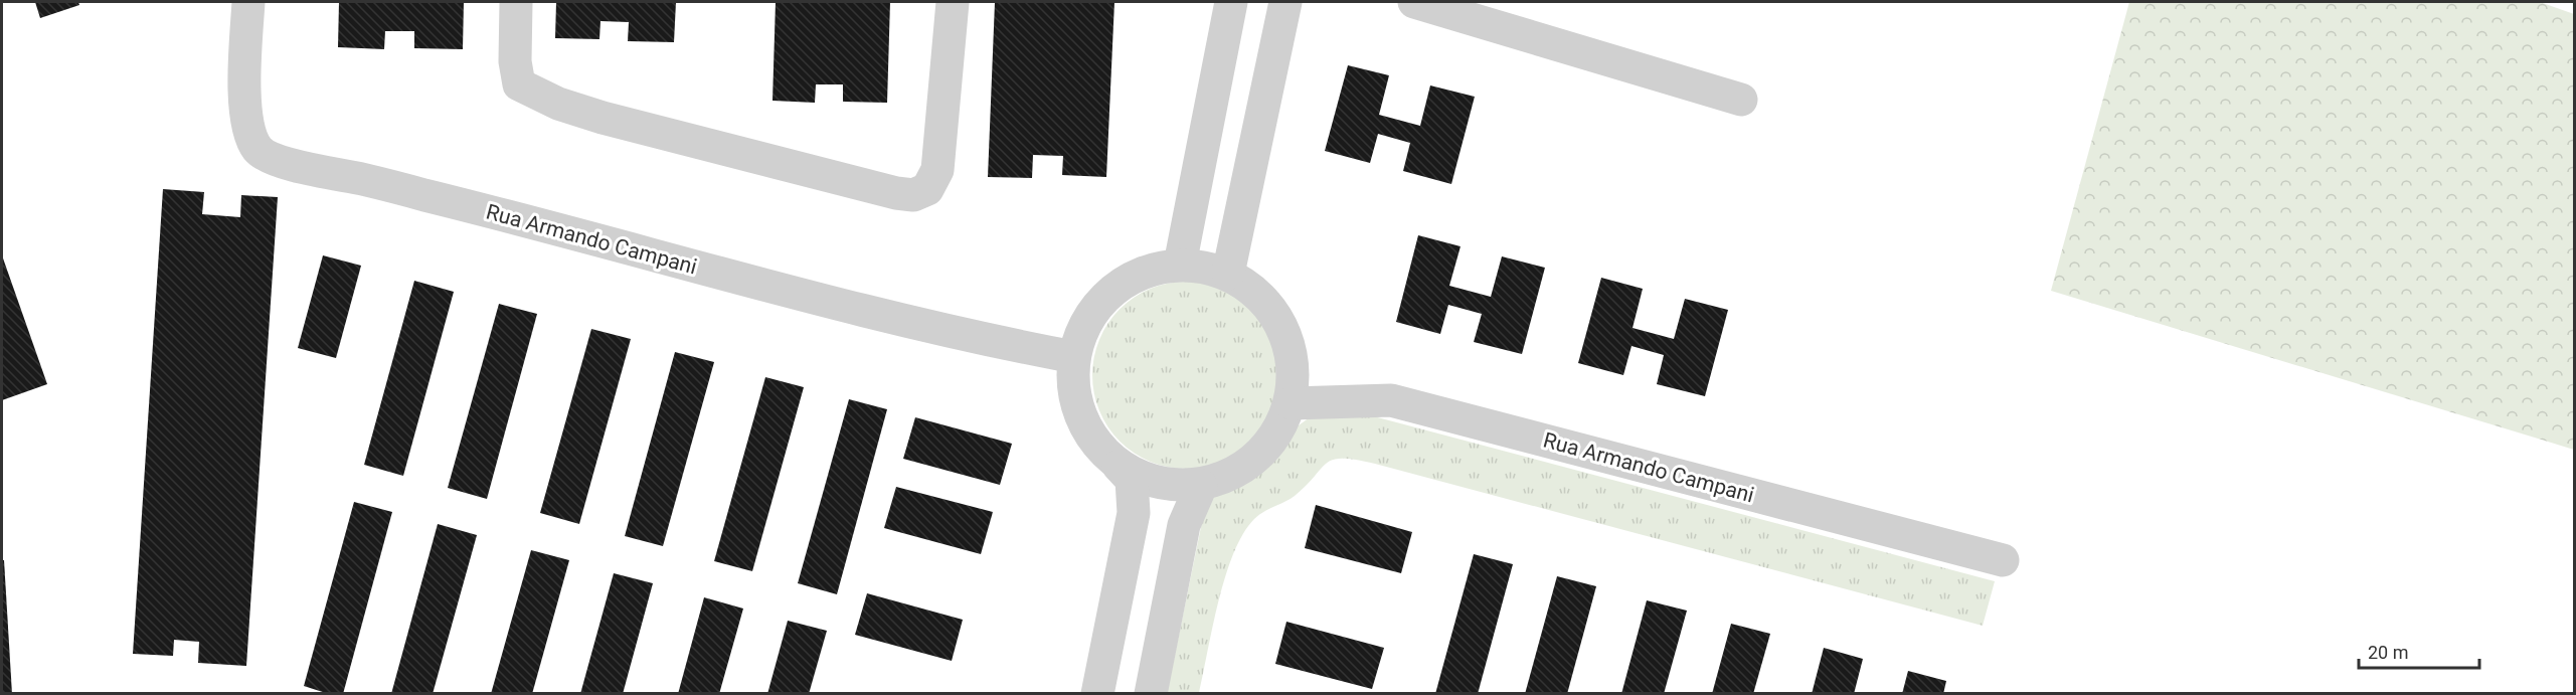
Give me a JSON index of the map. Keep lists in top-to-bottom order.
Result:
{
  "streets": {
    "street": ["Rua Armando Campani"]
  },
  "scale_bar": "20 m"
}
